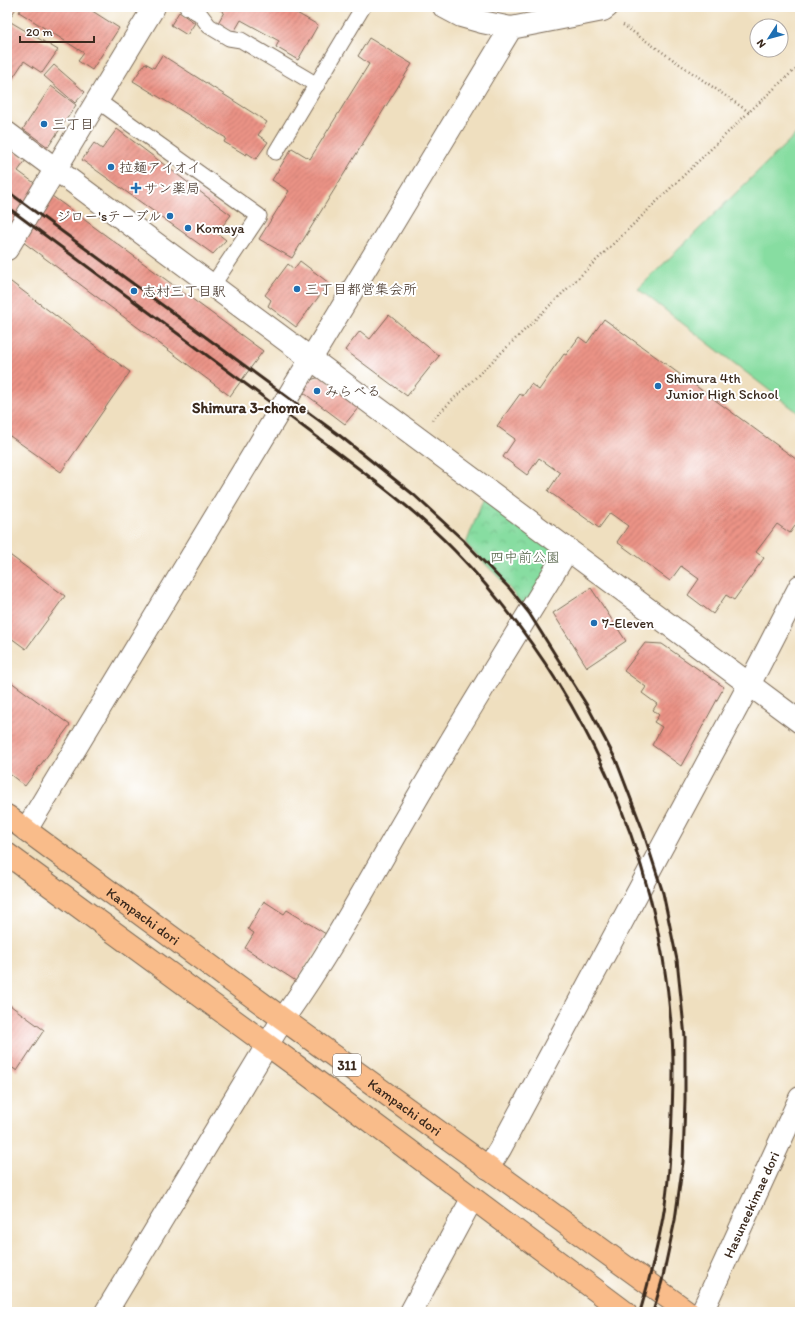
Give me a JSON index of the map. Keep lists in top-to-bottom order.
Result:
{
  "streets": {
    "main road": ["Kampachi dori", "311"],
    "street": ["Hasuneekimae dori"]
  },
  "districts": ["Shimura 3-chome"],
  "parks": ["四中前公園"],
  "places": {
    "other": [
      "三丁目",
      "拉麺アイオイ",
      "ジロー'sテーブル",
      "Komaya",
      "三丁目都営集会所",
      "志村三丁目駅",
      "Shimura 4th Junior High School",
      "みらべる",
      "7-Eleven"
    ],
    "health": ["サン薬局"]
  },
  "scale_bar": "20 m",
  "north": "bottom left"
}
